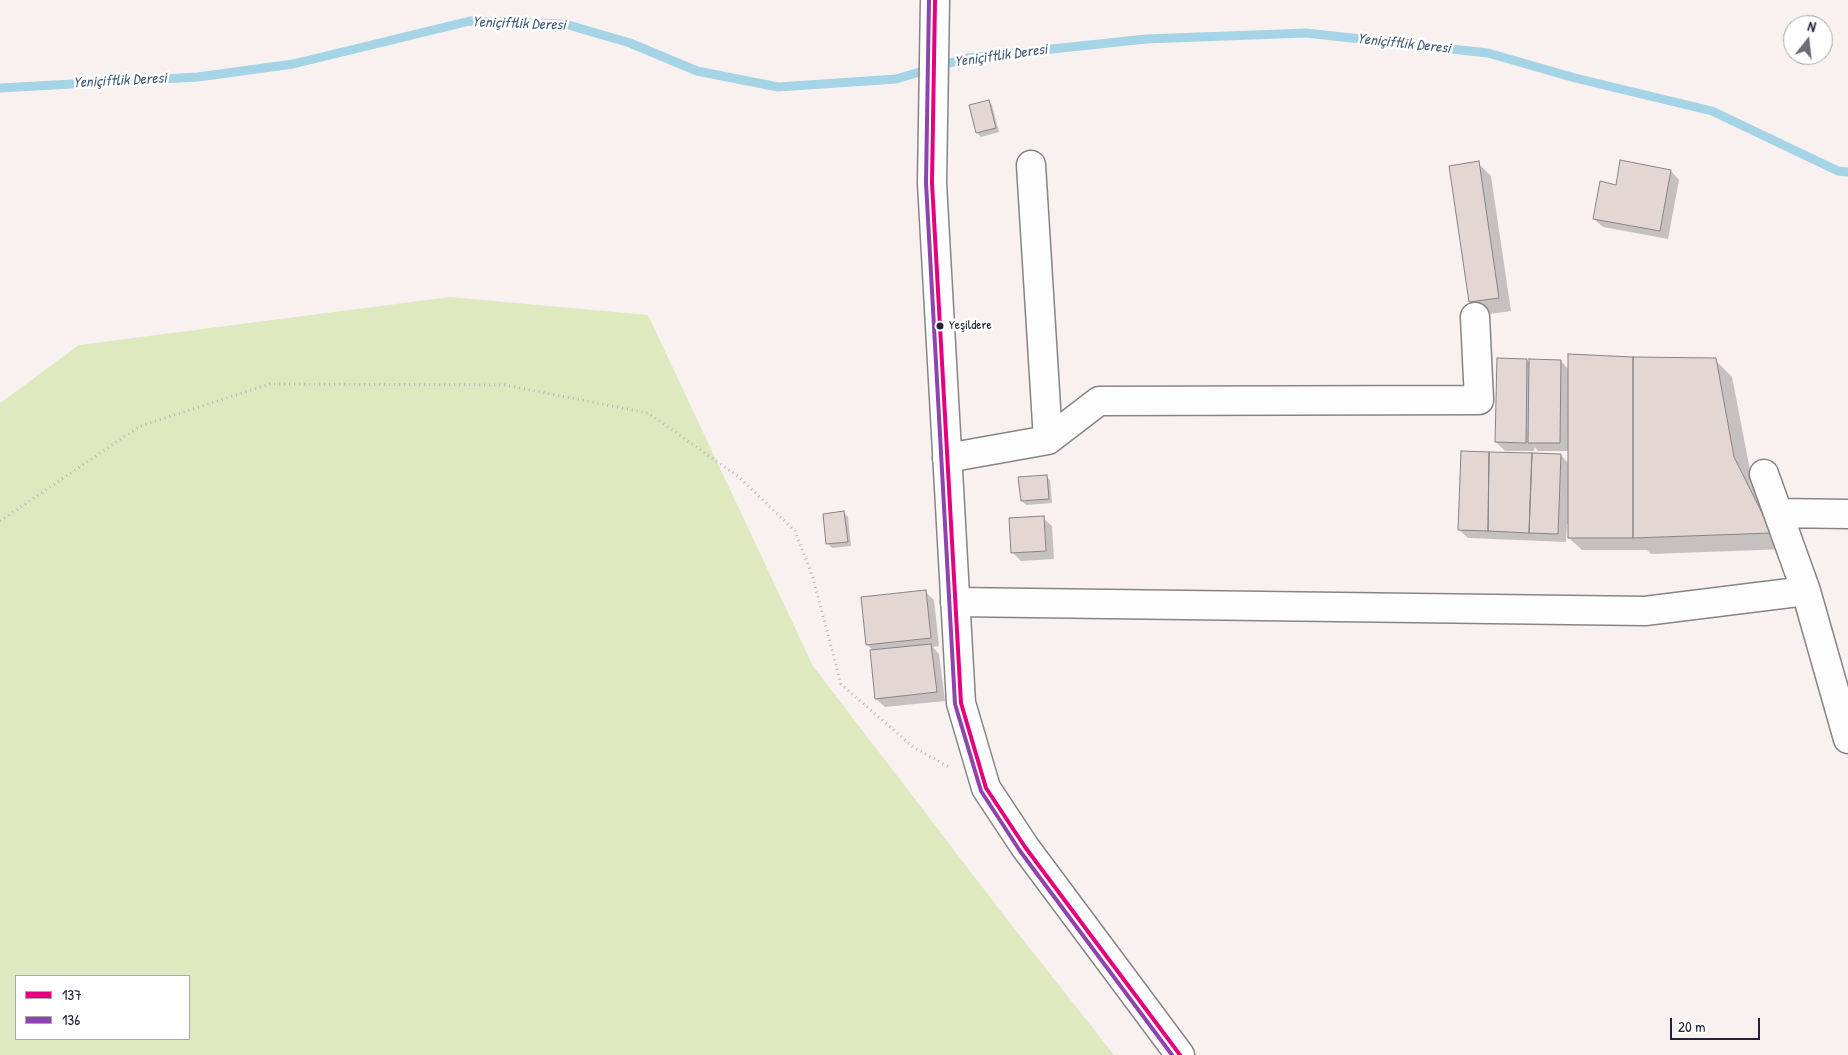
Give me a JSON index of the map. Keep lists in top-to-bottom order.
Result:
{
  "water": ["Yeniçiftlik Deresi"],
  "places": ["Yeşildere"],
  "lines": ["transit line 137", "transit line 136"],
  "legend": ["137", "136"],
  "scale_bar": "20 m",
  "north": "top"
}
